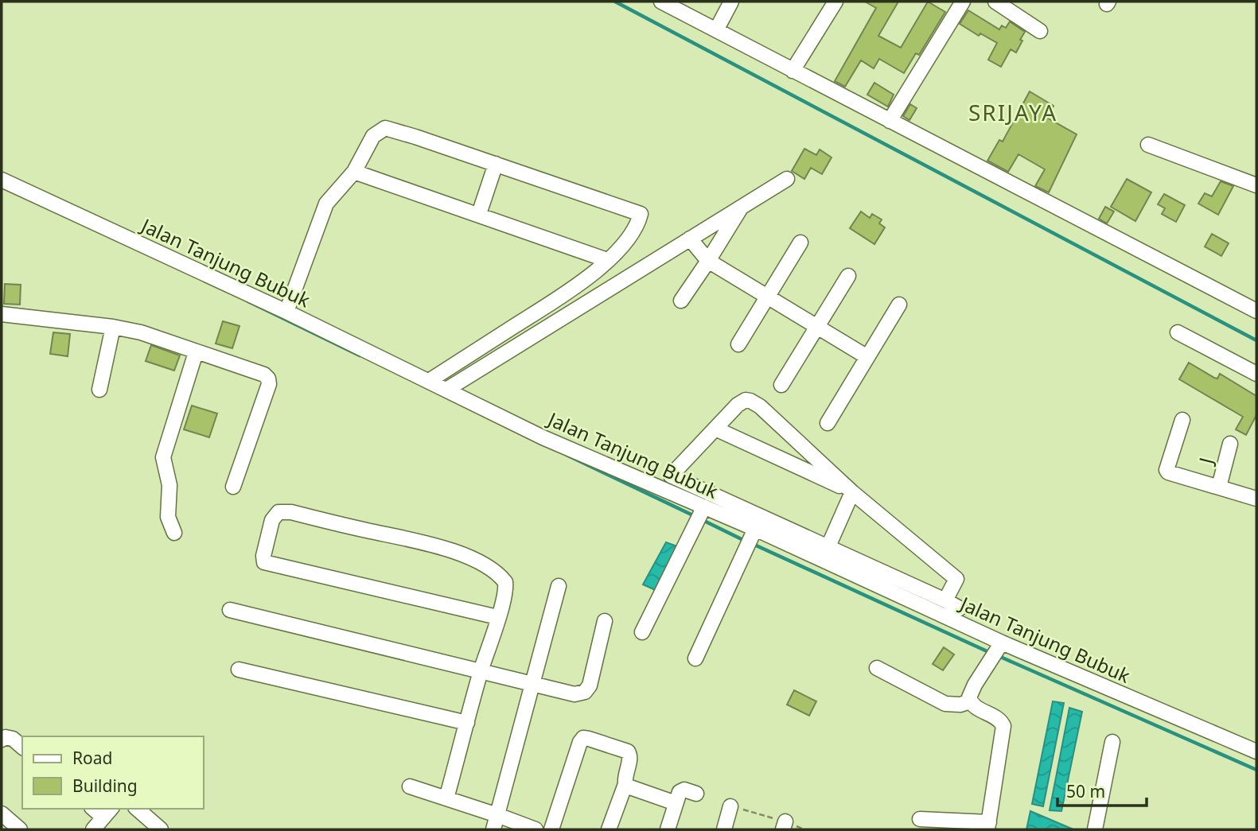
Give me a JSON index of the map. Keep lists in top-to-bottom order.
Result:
{
  "streets": {
    "street": ["Jalan Tanjung Bubuk", "J"]
  },
  "districts": ["SRIJAYA"],
  "legend": ["Road", "Building"],
  "scale_bar": "50 m"
}
